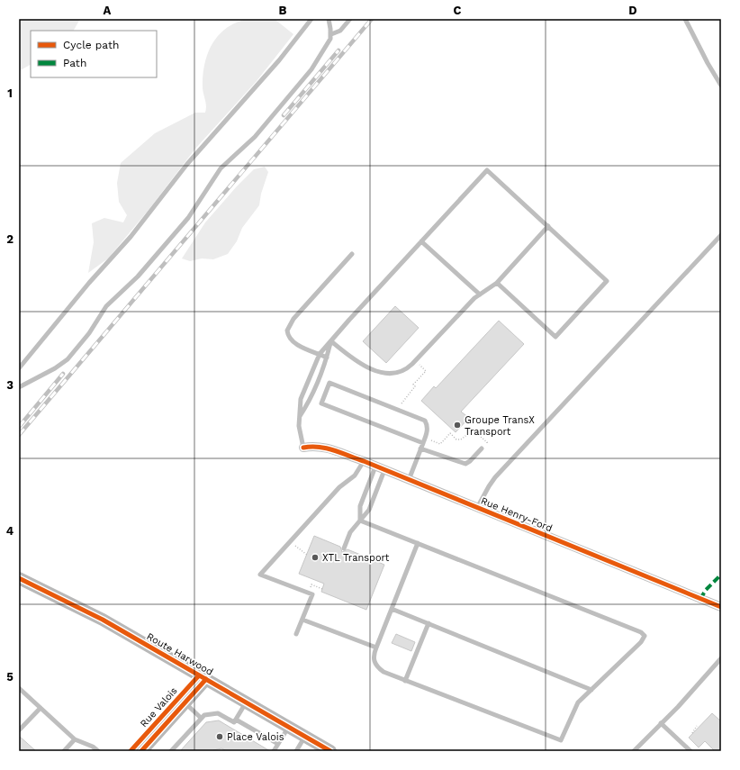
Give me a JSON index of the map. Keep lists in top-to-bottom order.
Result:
{
  "streets": {
    "main road": ["Route Harwood", "Rue Valois"],
    "street": ["Rue Henry-Ford"]
  },
  "crossings": [
    ["Route Harwood", "Rue Valois"]
  ],
  "places": ["Groupe TransX Transport", "XTL Transport", "Place Valois"],
  "legend": ["Cycle path", "Path"],
  "grid": {
    "columns": [
      "A",
      "B",
      "C",
      "D"
    ],
    "rows": [
      "1",
      "2",
      "3",
      "4",
      "5"
    ]
  }
}
